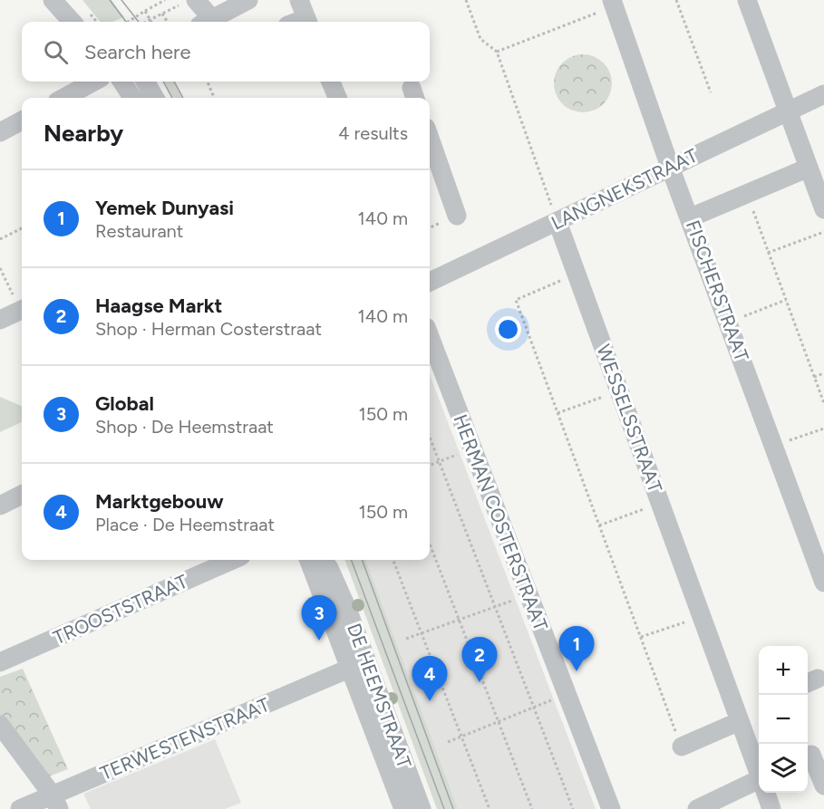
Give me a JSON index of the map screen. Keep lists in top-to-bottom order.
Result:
{
  "streets": {
    "street": [
      "LANGNEKSTRAAT",
      "FISCHERSTRAAT",
      "WESSELSSTRAAT",
      "HERMAN COSTERSTRAAT",
      "TROOSTSTRAAT",
      "DE HEEMSTRAAT",
      "TERWESTENSTRAAT"
    ]
  },
  "crossings": [
    ["LANGNEKSTRAAT", "FISCHERSTRAAT"],
    ["LANGNEKSTRAAT", "WESSELSSTRAAT"],
    ["DE HEEMSTRAAT", "TERWESTENSTRAAT"]
  ],
  "page": {
    "search": "Search here",
    "heading": ["Nearby", "4 results"],
    "list": [
      {
        "mark": "1",
        "name": "Yemek Dunyasi",
        "note": "Restaurant",
        "value": "140 m"
      },
      {
        "mark": "2",
        "name": "Haagse Markt",
        "note": "Shop · Herman Costerstraat",
        "value": "140 m"
      },
      {
        "mark": "3",
        "name": "Global",
        "note": "Shop · De Heemstraat",
        "value": "150 m"
      },
      {
        "mark": "4",
        "name": "Marktgebouw",
        "note": "Place · De Heemstraat",
        "value": "150 m"
      }
    ],
    "pins": [
      "3",
      "1",
      "2",
      "4"
    ],
    "map_buttons": ["+", "−"]
  }
}
